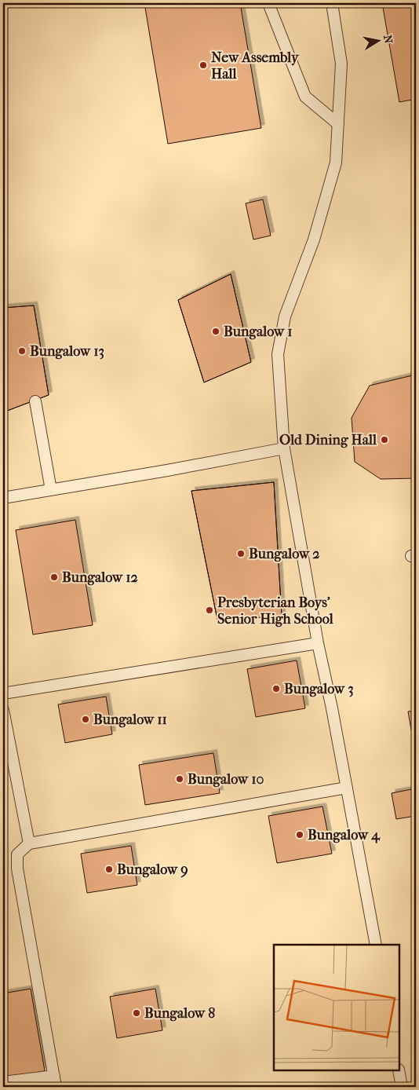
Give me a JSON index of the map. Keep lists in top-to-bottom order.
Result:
{
  "places": [
    "New Assembly Hall",
    "Bungalow 1",
    "Bungalow 13",
    "Old Dining Hall",
    "Bungalow 2",
    "Bungalow 12",
    "Presbyterian Boys' Senior High School",
    "Bungalow 3",
    "Bungalow 11",
    "Bungalow 10",
    "Bungalow 4",
    "Bungalow 9",
    "Bungalow 8"
  ],
  "north": "right"
}
